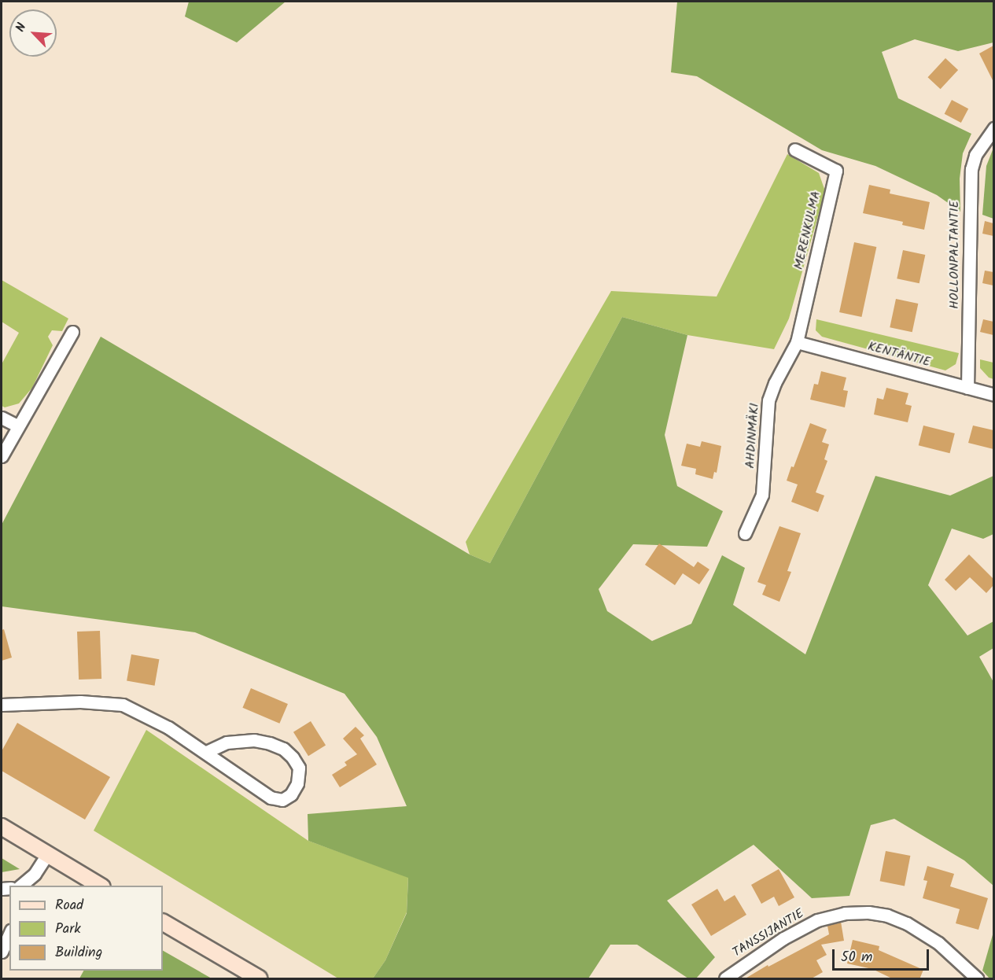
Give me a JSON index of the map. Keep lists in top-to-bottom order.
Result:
{
  "streets": {
    "street": [
      "MERENKULMA",
      "HOLLONPALTANTIE",
      "KENTÄNTIE",
      "AHDINMÄKI",
      "TANSSIJANTIE"
    ]
  },
  "crossings": [
    ["MERENKULMA", "KENTÄNTIE"],
    ["MERENKULMA", "AHDINMÄKI"],
    ["HOLLONPALTANTIE", "KENTÄNTIE"],
    ["KENTÄNTIE", "AHDINMÄKI"]
  ],
  "legend": ["Road", "Park", "Building"],
  "scale_bar": "50 m",
  "north": "top left"
}
